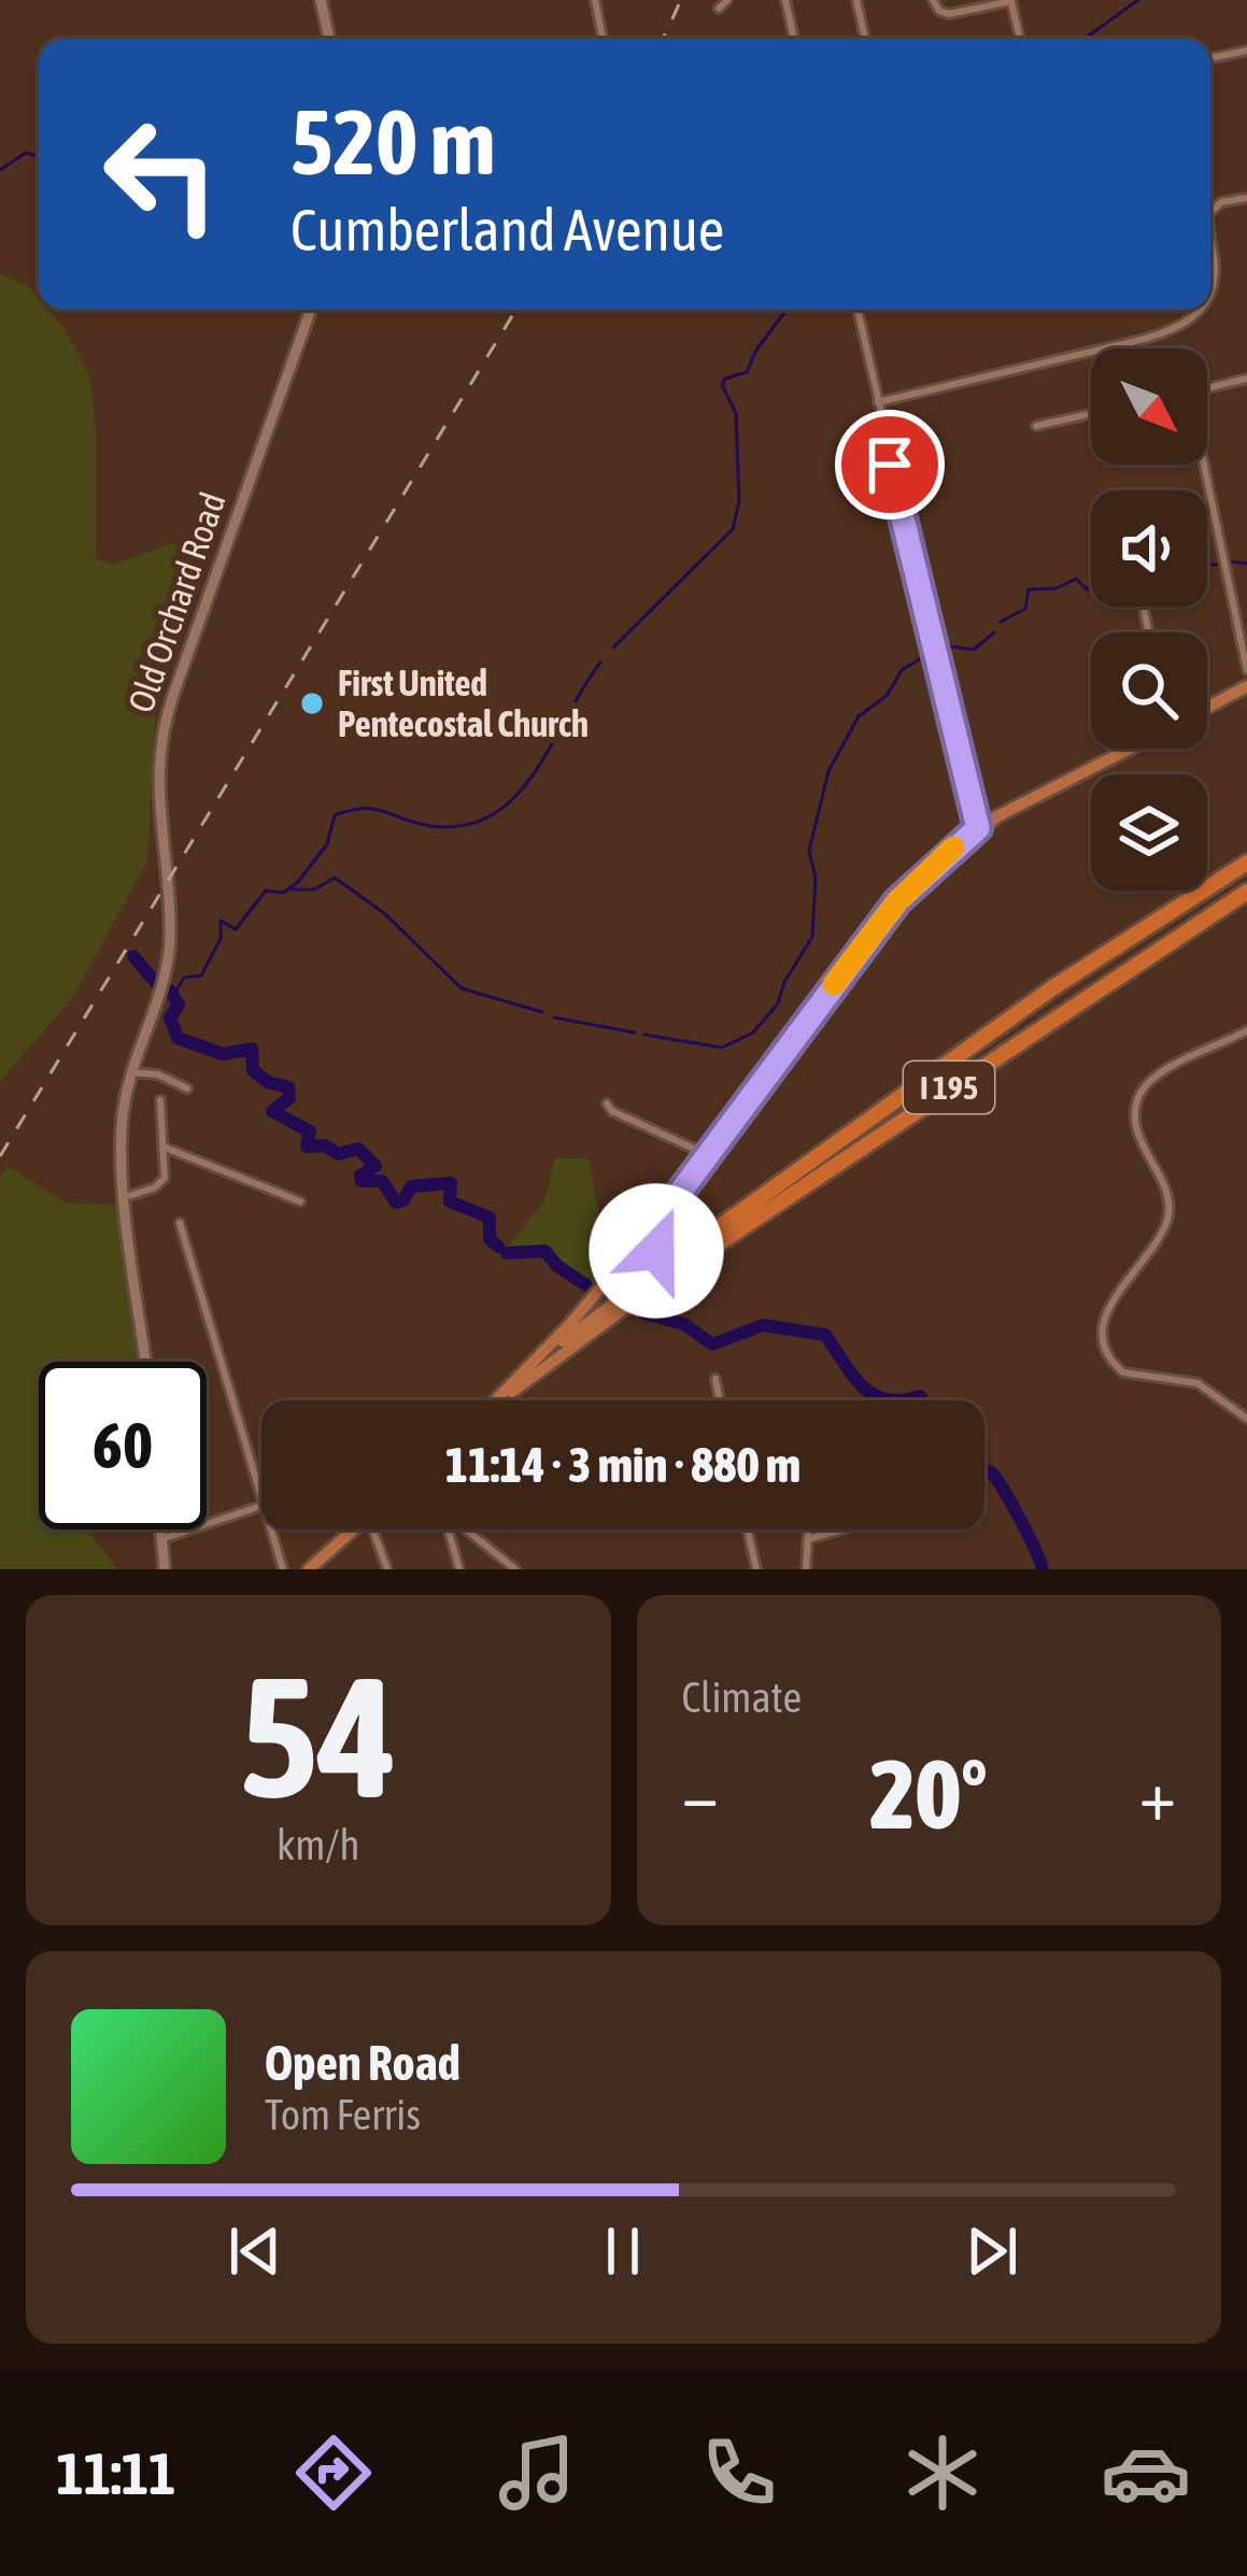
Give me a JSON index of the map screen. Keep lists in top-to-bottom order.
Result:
{
  "streets": {
    "highway": ["I 195"],
    "street": ["Old Orchard Road"]
  },
  "places": ["First United Pentecostal Church"],
  "north": "bottom right",
  "page": {
    "turn": ["520 m", "Cumberland Avenue"],
    "limit": "60",
    "trip": "11:14 · 3 min · 880 m",
    "tile": [
      ["54", "km/h"],
      "Climate"
    ],
    "heat": ["−", "20°", "+"],
    "song": ["Open Road", "Tom Ferris"],
    "tabs": "11:11"
  }
}
